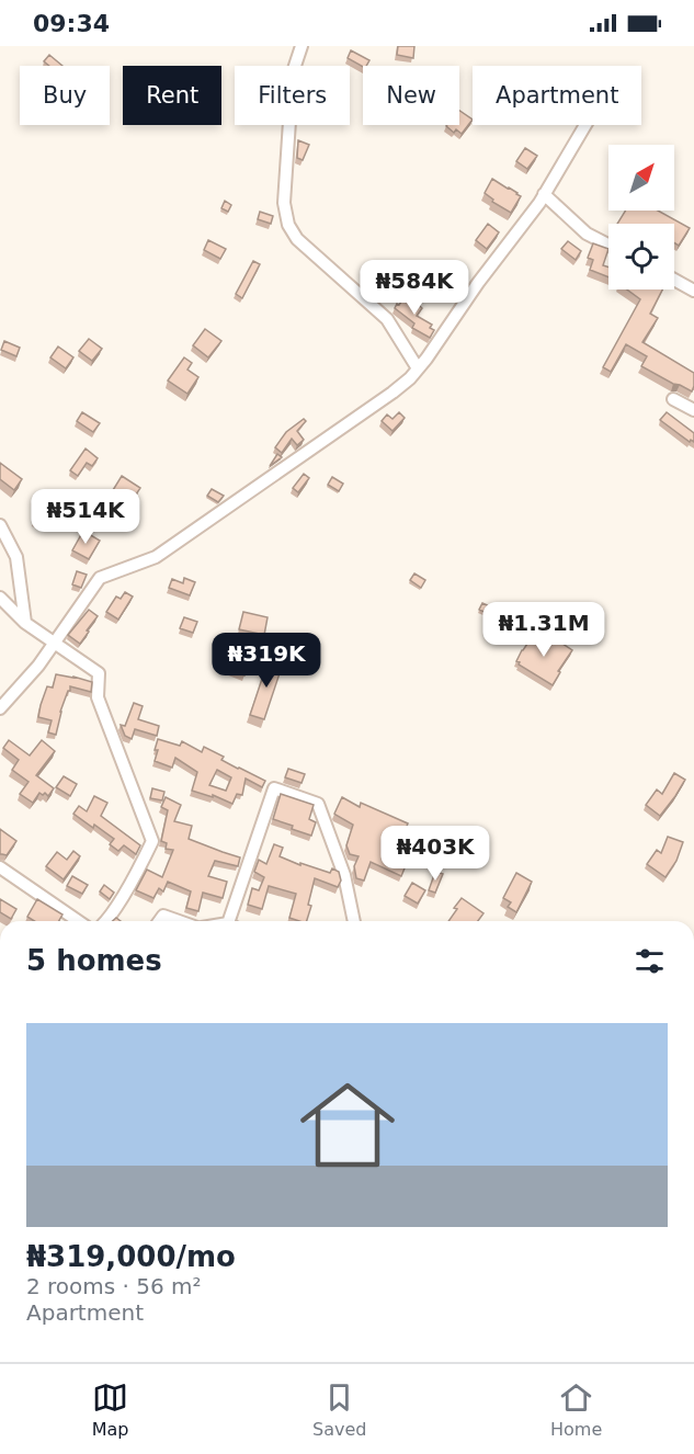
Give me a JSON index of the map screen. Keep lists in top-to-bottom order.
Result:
{
  "north": "top right",
  "page": {
    "status": "09:34",
    "chip": [
      "Buy",
      "Rent",
      "Filters",
      "New",
      "Apartment"
    ],
    "price": [
      "₦584K",
      "₦514K",
      "₦1.31M",
      "₦319K",
      "₦403K"
    ],
    "heading": "5 homes",
    "list": [
      {
        "name": "₦319,000/mo",
        "note": "2 rooms · 56 m² · Apartment"
      }
    ],
    "tabs": ["Map", "Saved", "Home"]
  }
}
